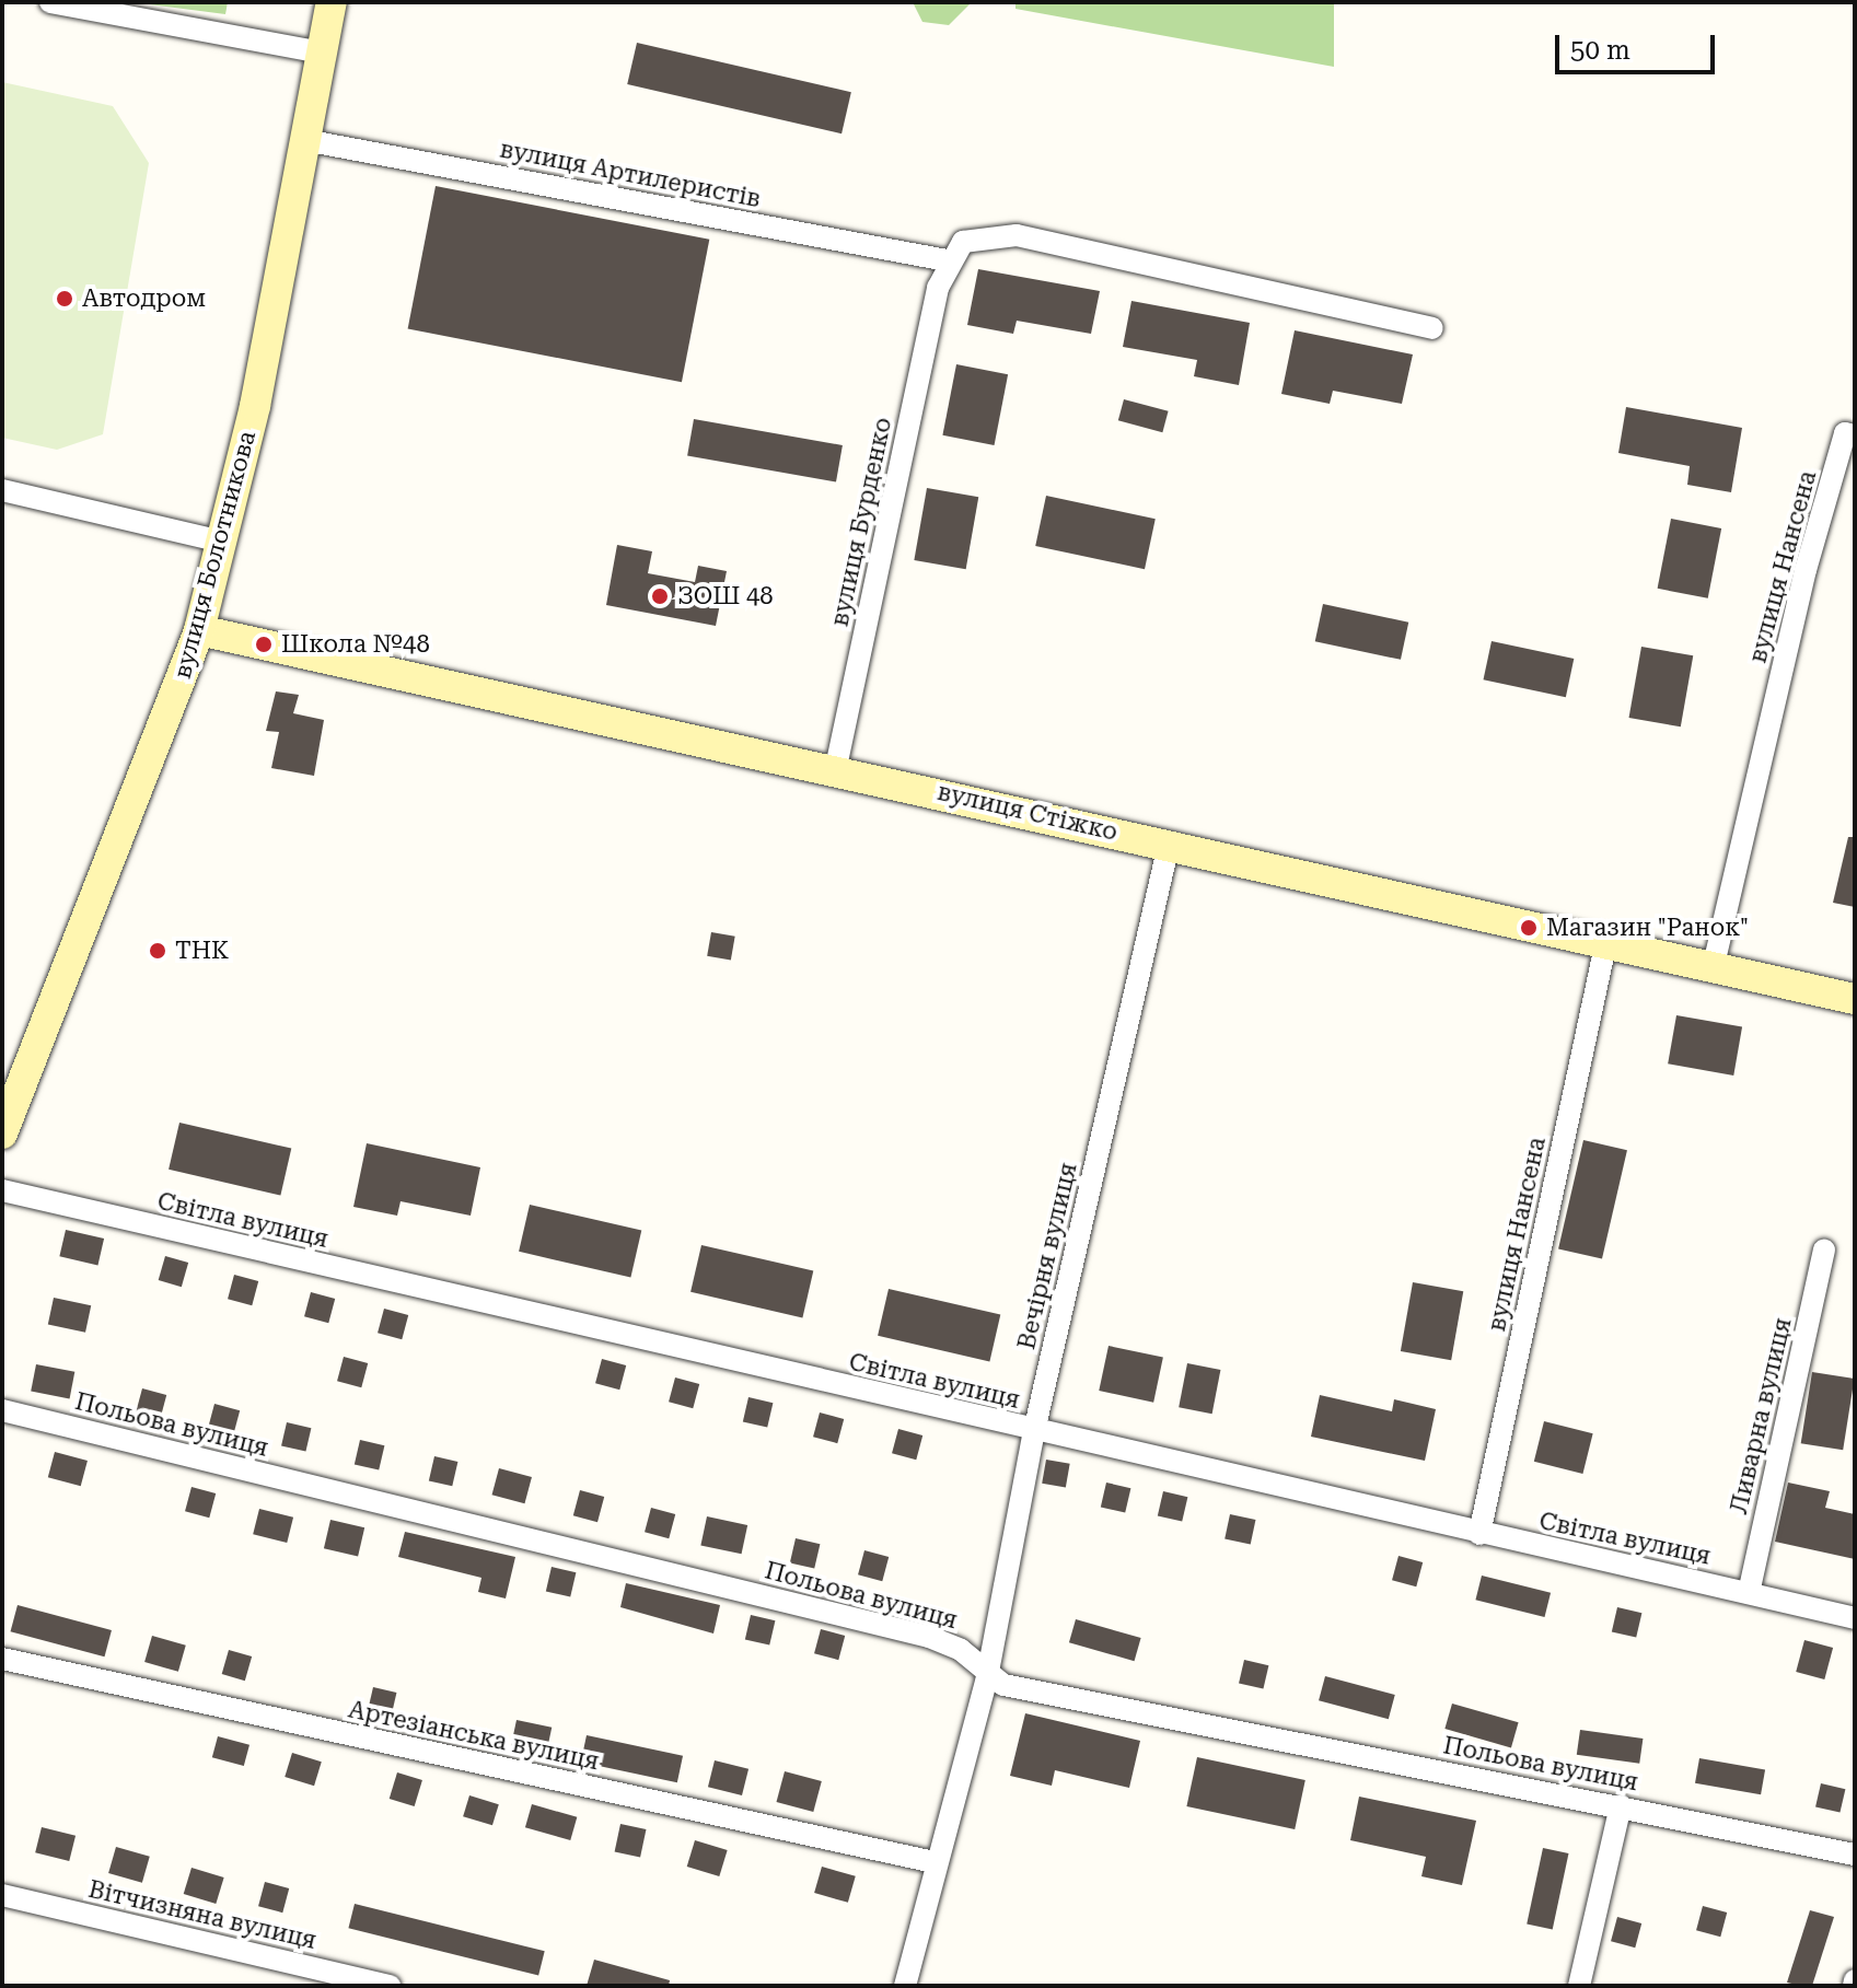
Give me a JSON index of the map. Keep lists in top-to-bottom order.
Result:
{
  "streets": {
    "street": [
      "вулиця Артилеристів",
      "вулиця Бурденко",
      "вулиця Болотникова",
      "вулиця Нансена",
      "вулиця Стіжко",
      "Світла вулиця",
      "Вечірня вулиця",
      "Ливарна вулиця",
      "Польова вулиця",
      "Артезіанська вулиця",
      "Вітчизняна вулиця"
    ]
  },
  "crossings": [
    ["вулиця Артилеристів", "вулиця Бурденко"],
    ["вулиця Артилеристів", "вулиця Болотникова"],
    ["вулиця Бурденко", "вулиця Стіжко"],
    ["вулиця Болотникова", "вулиця Стіжко"],
    ["вулиця Нансена", "вулиця Стіжко"],
    ["вулиця Нансена", "Світла вулиця"],
    ["вулиця Стіжко", "Вечірня вулиця"],
    ["Світла вулиця", "Вечірня вулиця"],
    ["Світла вулиця", "Ливарна вулиця"],
    ["Вечірня вулиця", "Польова вулиця"],
    ["Вечірня вулиця", "Артезіанська вулиця"]
  ],
  "places": [
    "Автодром",
    "ЗОШ 48",
    "Школа №48",
    "Магазин \"Ранок\"",
    "ТНК"
  ],
  "scale_bar": "50 m"
}
